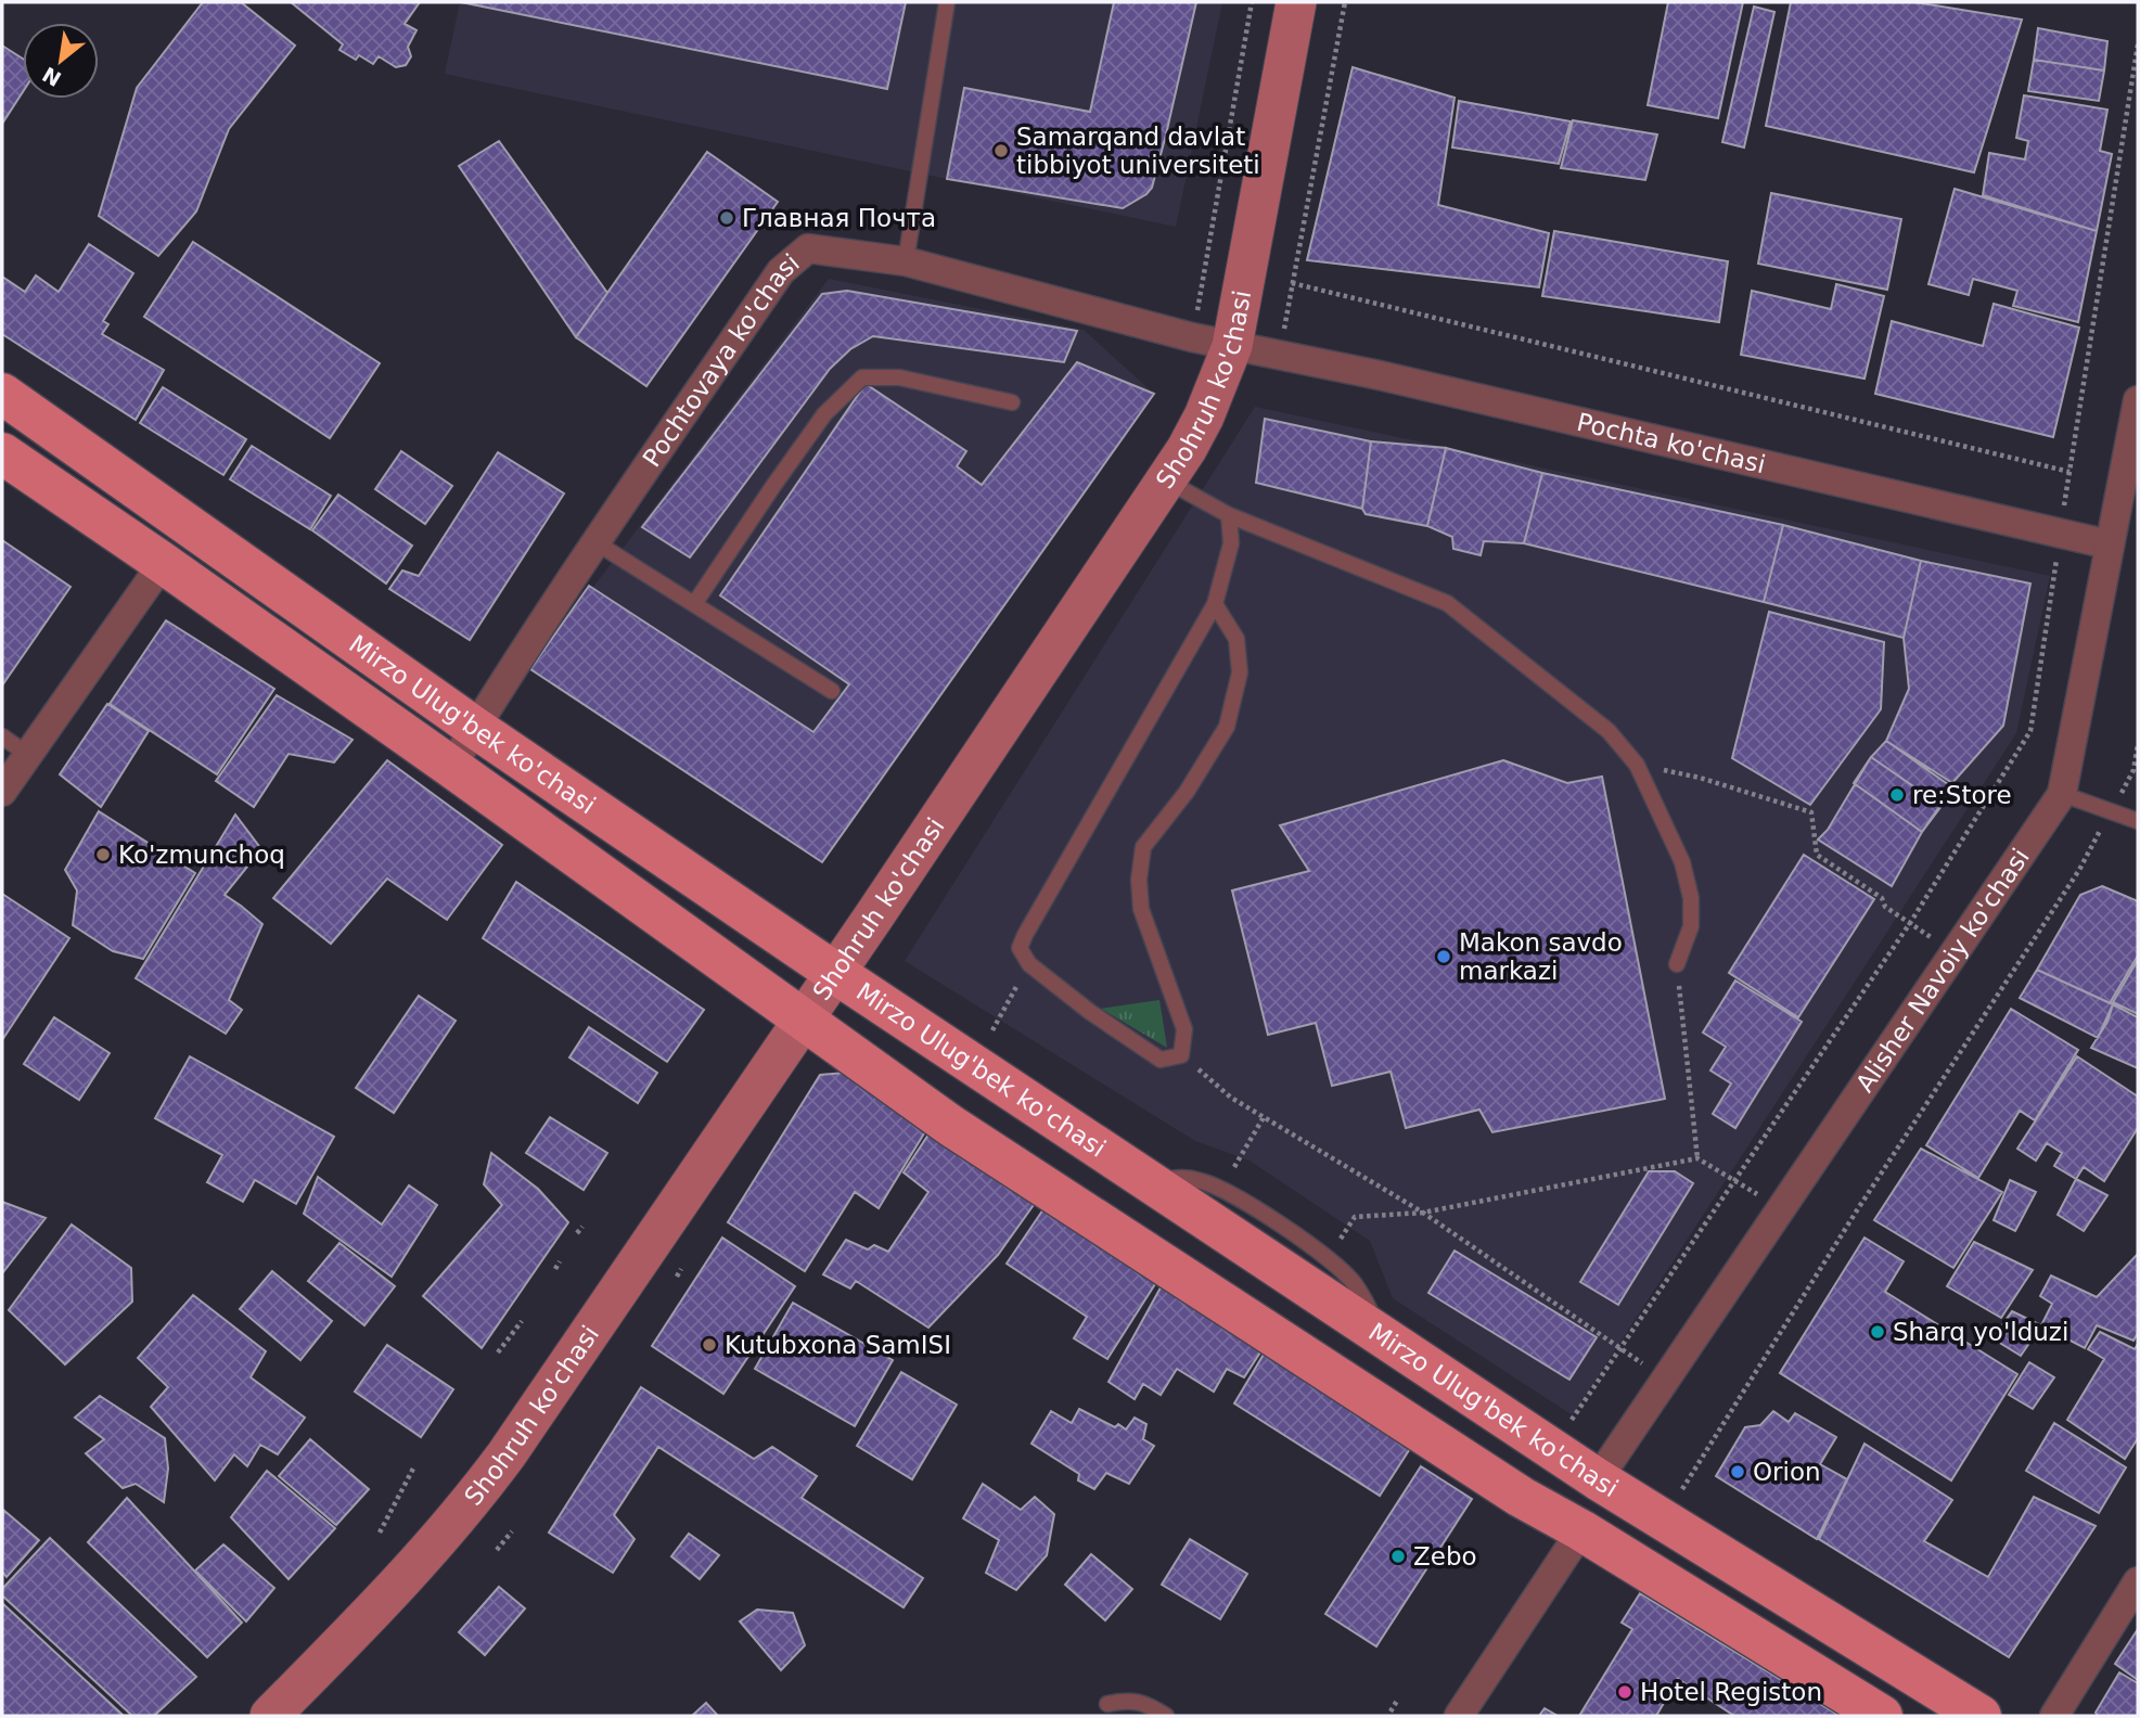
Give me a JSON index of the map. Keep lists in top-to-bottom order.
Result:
{
  "streets": {
    "main road": ["Shohruh ko'chasi", "Mirzo Ulug'bek ko'chasi"],
    "street": ["Pochtovaya ko'chasi", "Pochta ko'chasi", "Alisher Navoiy ko'chasi"]
  },
  "crossings": [
    ["Pochtovaya ko'chasi", "Shohruh ko'chasi"],
    ["Pochtovaya ko'chasi", "Pochta ko'chasi"],
    ["Pochtovaya ko'chasi", "Mirzo Ulug'bek ko'chasi"],
    ["Shohruh ko'chasi", "Pochta ko'chasi"],
    ["Shohruh ko'chasi", "Mirzo Ulug'bek ko'chasi"],
    ["Pochta ko'chasi", "Alisher Navoiy ko'chasi"],
    ["Mirzo Ulug'bek ko'chasi", "Alisher Navoiy ko'chasi"]
  ],
  "places": [
    "Samarqand davlat tibbiyot universiteti",
    "Главная Почта",
    "re:Store",
    "Ko'zmunchoq",
    "Makon savdo markazi",
    "Sharq yo'lduzi",
    "Kutubxona SamISI",
    "Orion",
    "Zebo",
    "Hotel Registon"
  ],
  "north": "bottom left"
}
